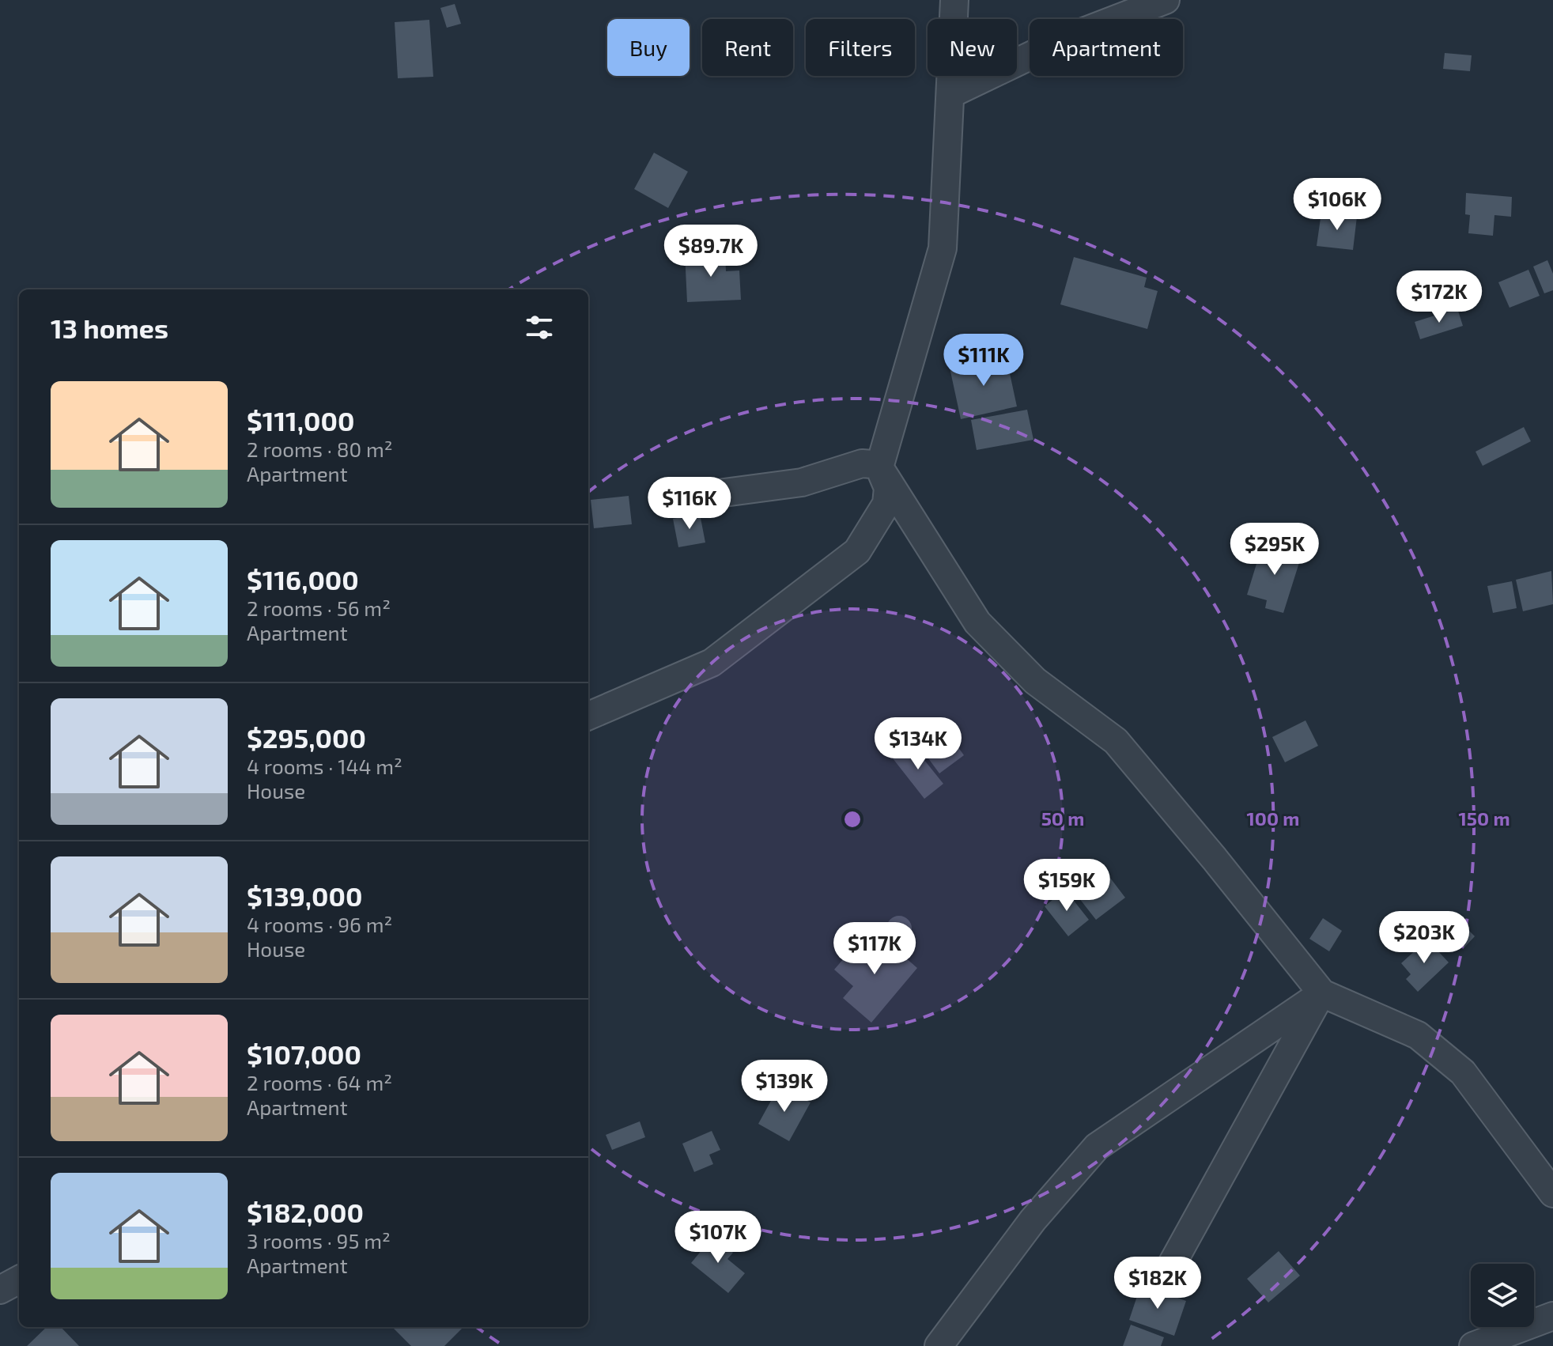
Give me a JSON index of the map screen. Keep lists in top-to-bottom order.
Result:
{
  "page": {
    "chip": [
      "Buy",
      "Rent",
      "Filters",
      "New",
      "Apartment"
    ],
    "price": [
      "$106K",
      "$89.7K",
      "$172K",
      "$111K",
      "$116K",
      "$295K",
      "$134K",
      "$159K",
      "$203K",
      "$117K",
      "$139K",
      "$107K",
      "$182K"
    ],
    "heading": "13 homes",
    "list": [
      {
        "name": "$111,000",
        "note": "2 rooms · 80 m² · Apartment"
      },
      {
        "name": "$116,000",
        "note": "2 rooms · 56 m² · Apartment"
      },
      {
        "name": "$295,000",
        "note": "4 rooms · 144 m² · House"
      },
      {
        "name": "$139,000",
        "note": "4 rooms · 96 m² · House"
      },
      {
        "name": "$107,000",
        "note": "2 rooms · 64 m² · Apartment"
      },
      {
        "name": "$182,000",
        "note": "3 rooms · 95 m² · Apartment"
      }
    ]
  },
  "rings": ["50 m", "100 m", "150 m"]
}
